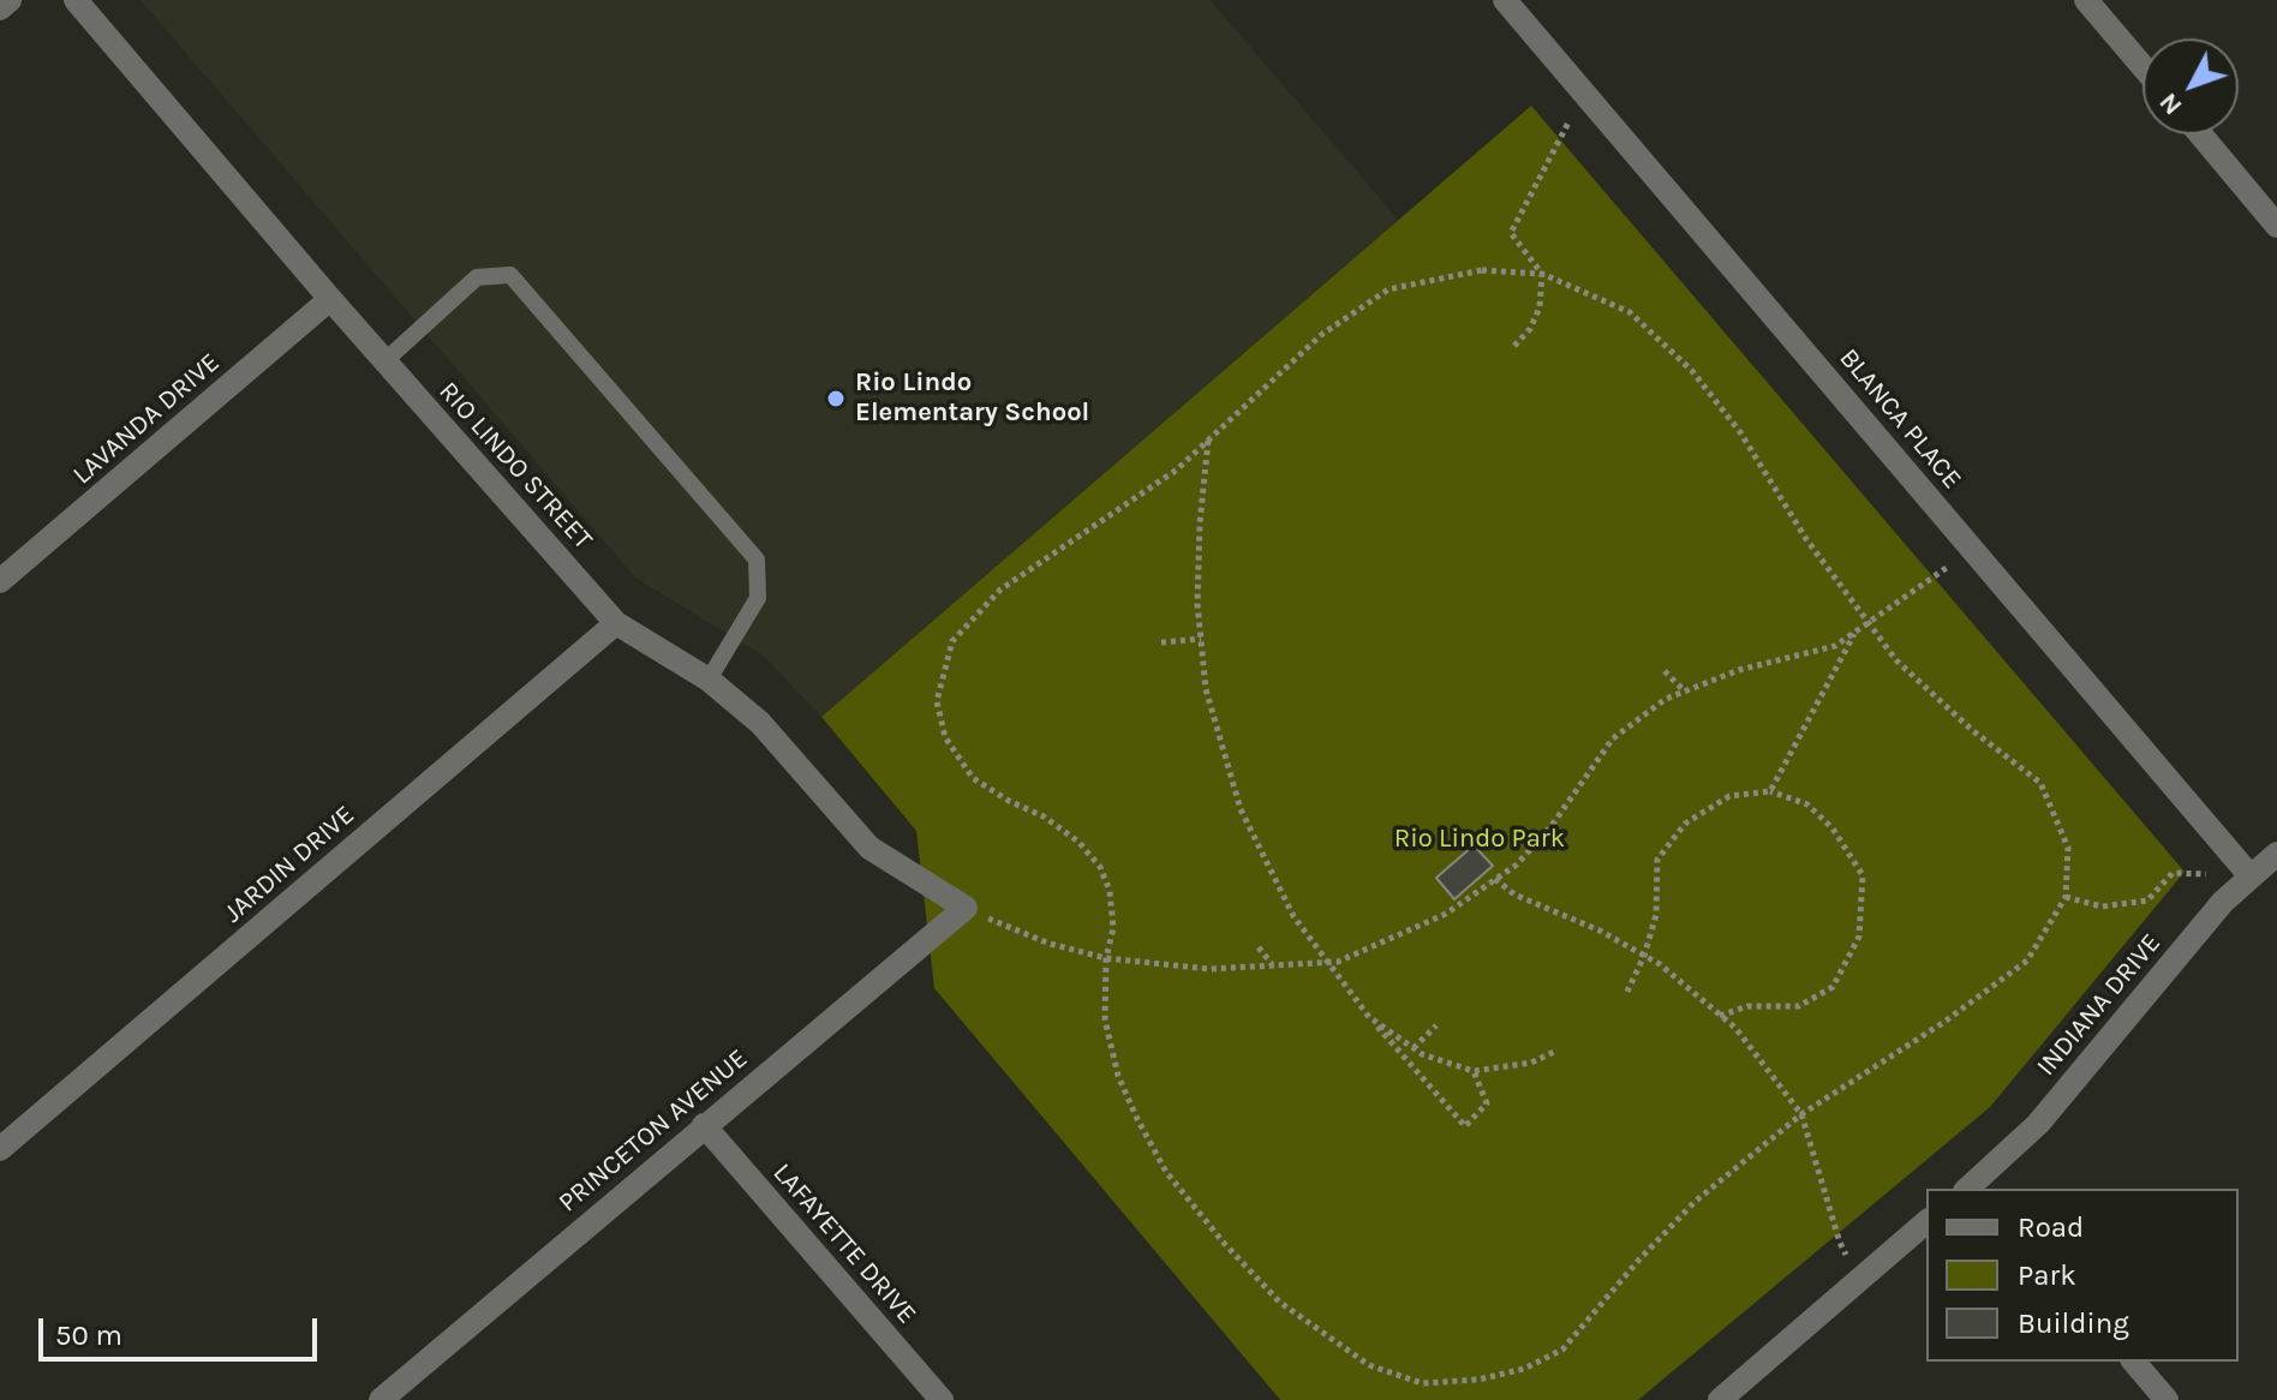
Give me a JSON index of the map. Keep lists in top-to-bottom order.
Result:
{
  "streets": {
    "street": [
      "LAVANDA DRIVE",
      "BLANCA PLACE",
      "RIO LINDO STREET",
      "JARDIN DRIVE",
      "INDIANA DRIVE",
      "PRINCETON AVENUE",
      "LAFAYETTE DRIVE"
    ]
  },
  "crossings": [
    ["LAVANDA DRIVE", "RIO LINDO STREET"],
    ["BLANCA PLACE", "INDIANA DRIVE"],
    ["RIO LINDO STREET", "JARDIN DRIVE"],
    ["RIO LINDO STREET", "PRINCETON AVENUE"],
    ["PRINCETON AVENUE", "LAFAYETTE DRIVE"]
  ],
  "parks": ["Rio Lindo Park"],
  "places": ["Rio Lindo Elementary School"],
  "legend": ["Road", "Park", "Building"],
  "scale_bar": "50 m",
  "north": "bottom left"
}
